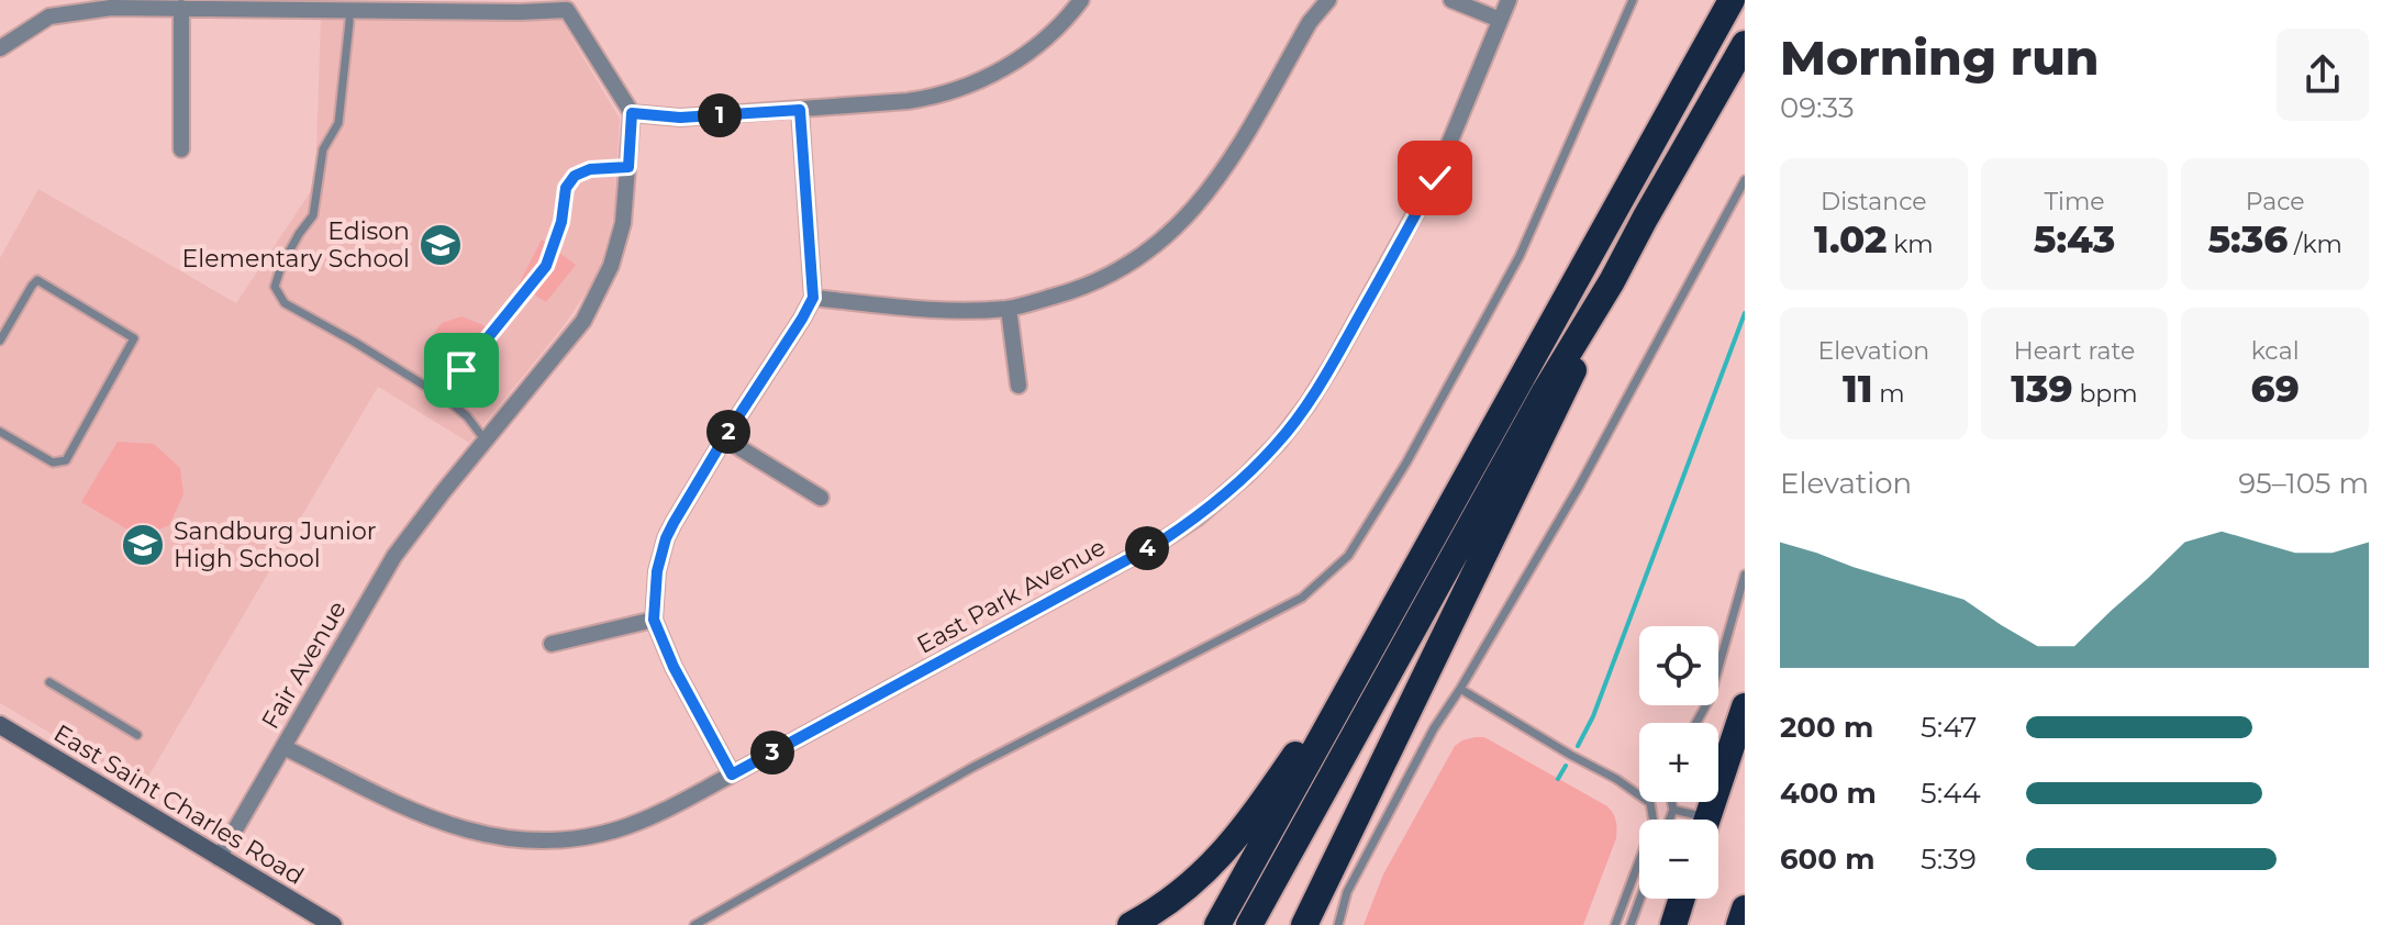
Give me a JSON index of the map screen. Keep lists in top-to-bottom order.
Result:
{
  "streets": {
    "main road": ["East Saint Charles Road"],
    "street": ["East Park Avenue", "Fair Avenue"]
  },
  "crossings": [
    ["East Park Avenue", "Fair Avenue"],
    ["Fair Avenue", "East Saint Charles Road"]
  ],
  "places": {
    "school or university": ["Edison Elementary School", "Sandburg Junior High School"]
  },
  "page": {
    "heading": ["Morning run", "09:33"],
    "pins": [
      "1",
      "2",
      "4",
      "3"
    ],
    "stats": [
      ["Distance", "1.02 km"],
      ["Time", "5:43"],
      ["Pace", "5:36 /km"],
      ["Elevation", "11 m"],
      ["Heart rate", "139 bpm"],
      ["kcal", "69"]
    ],
    "chart": ["Elevation", "95–105 m"],
    "map_buttons": ["+", "−"],
    "list": [
      {
        "name": "200 m",
        "note": "5:47"
      },
      {
        "name": "400 m",
        "note": "5:44"
      },
      {
        "name": "600 m",
        "note": "5:39"
      }
    ]
  }
}
